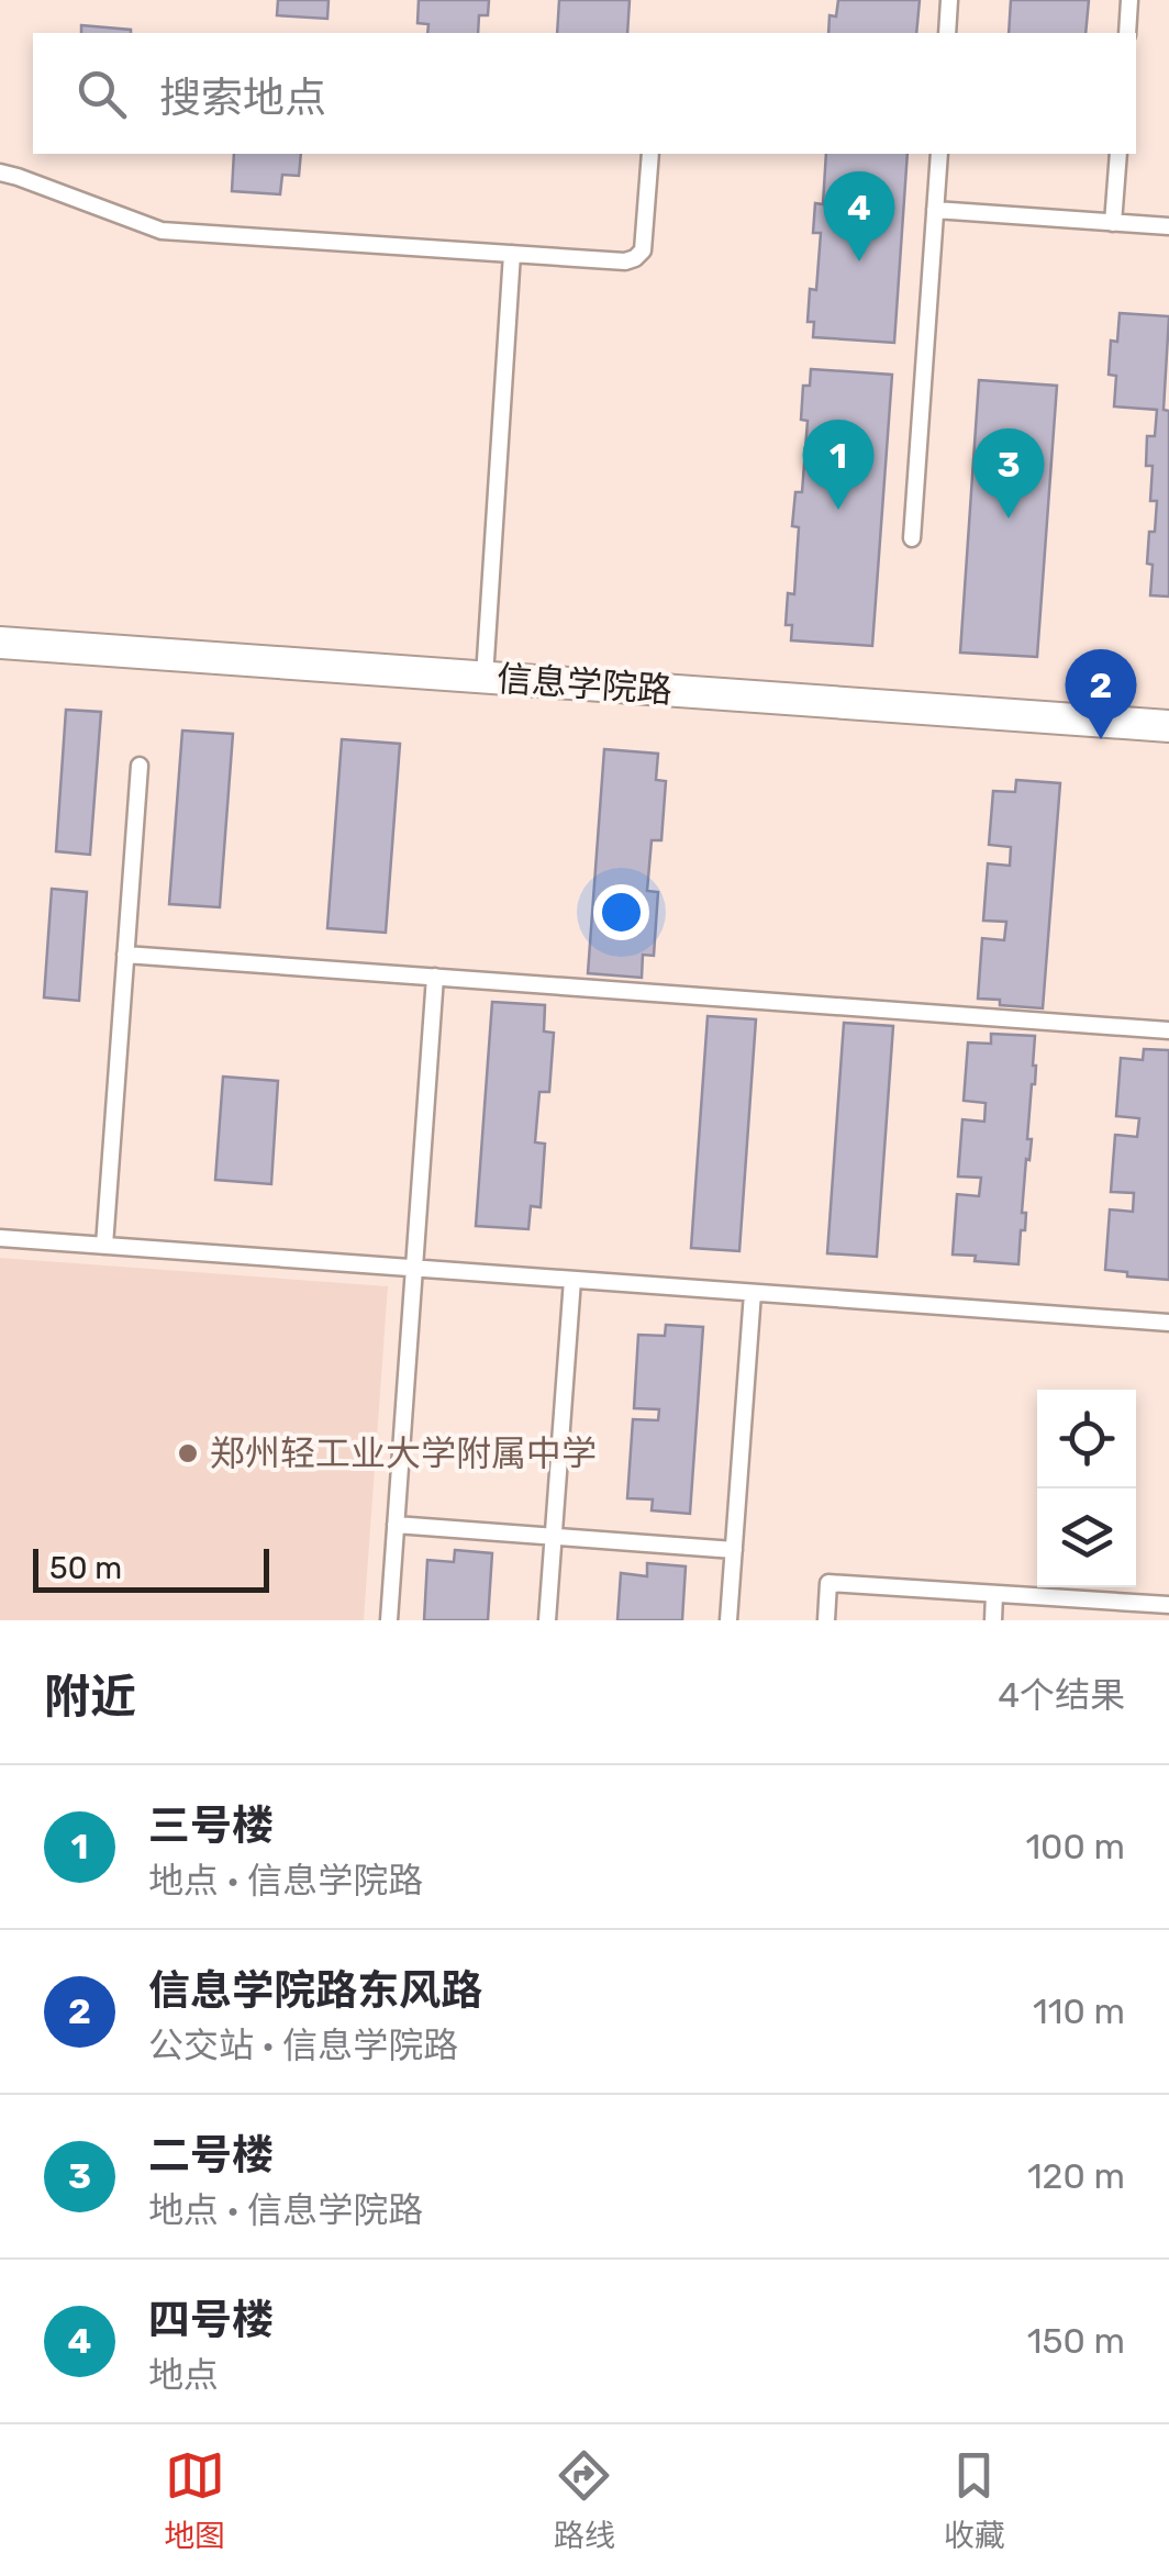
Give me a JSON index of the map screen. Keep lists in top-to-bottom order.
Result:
{
  "streets": {
    "street": ["信息学院路"]
  },
  "places": ["郑州轻工业大学附属中学"],
  "scale_bar": "50 m",
  "page": {
    "search": "搜索地点",
    "pins": [
      "4",
      "1",
      "3",
      "2"
    ],
    "scale": "50 m",
    "heading": ["附近", "4个结果"],
    "list": [
      {
        "mark": "1",
        "name": "三号楼",
        "note": "地点 · 信息学院路",
        "value": "100 m"
      },
      {
        "mark": "2",
        "name": "信息学院路东风路",
        "note": "公交站 · 信息学院路",
        "value": "110 m"
      },
      {
        "mark": "3",
        "name": "二号楼",
        "note": "地点 · 信息学院路",
        "value": "120 m"
      },
      {
        "mark": "4",
        "name": "四号楼",
        "note": "地点",
        "value": "150 m"
      }
    ],
    "nav": ["地图", "路线", "收藏"]
  }
}
